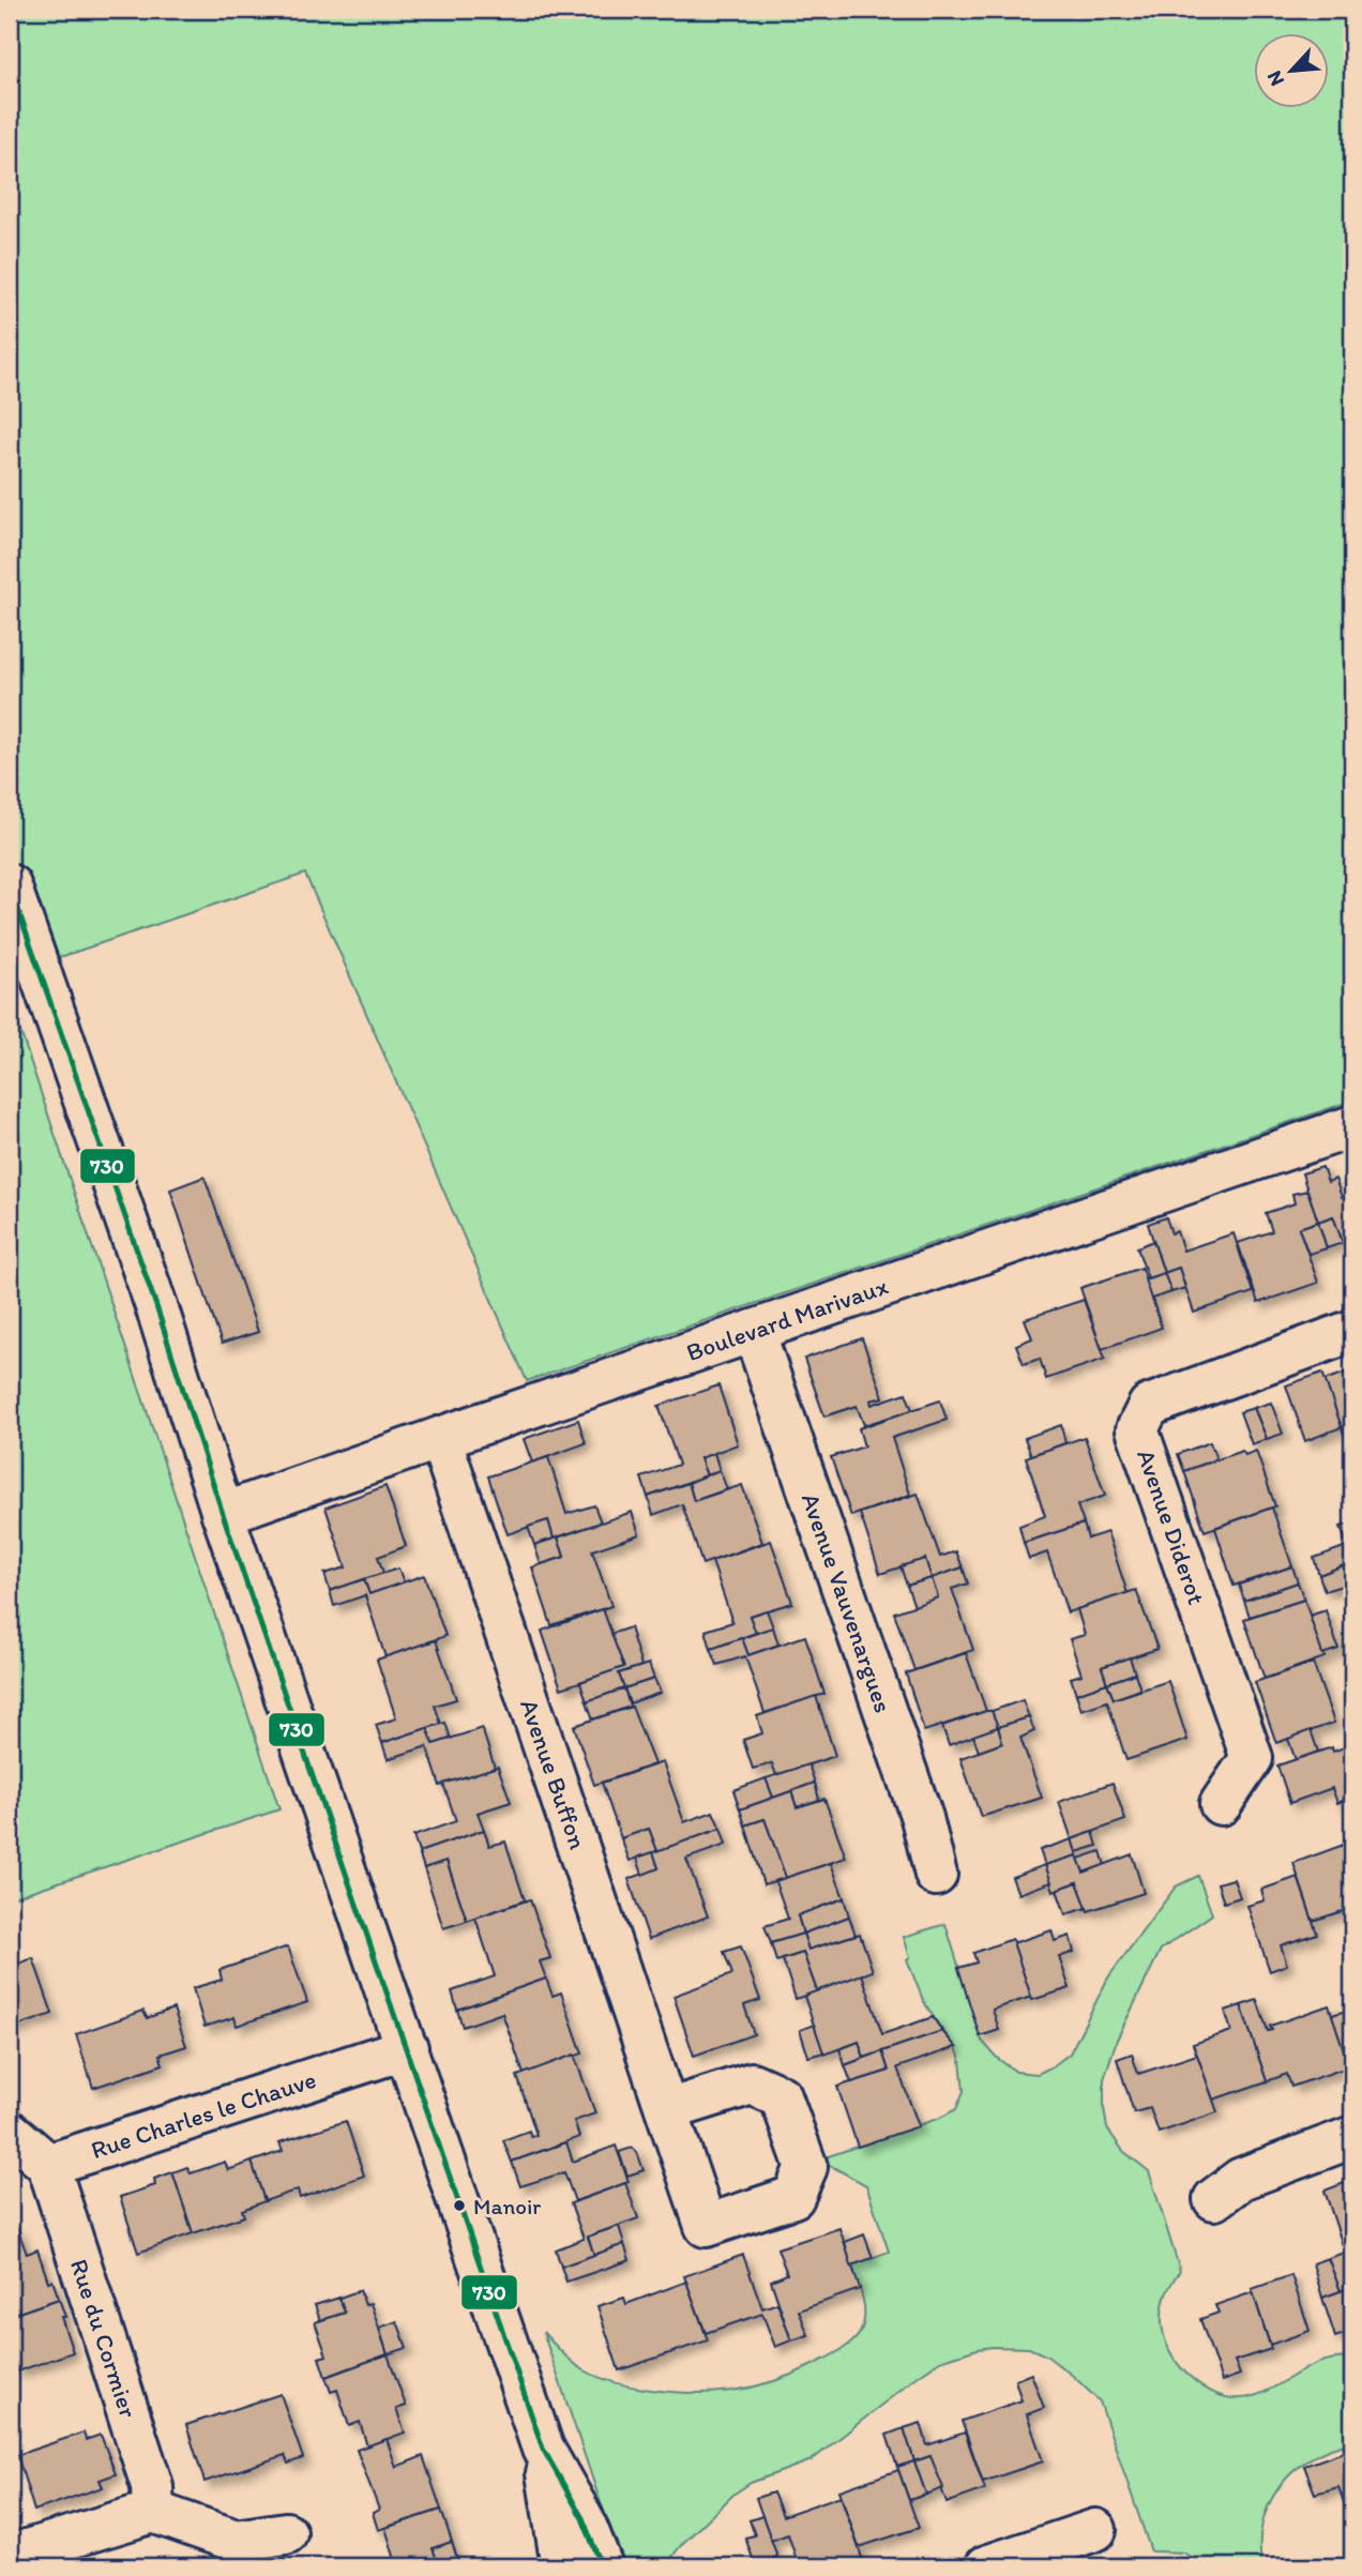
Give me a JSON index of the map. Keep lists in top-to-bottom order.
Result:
{
  "streets": {
    "street": [
      "Boulevard Marivaux",
      "Avenue Diderot",
      "Avenue Vauvenargues",
      "Avenue Buffon",
      "Rue Charles le Chauve",
      "Rue du Cormier"
    ]
  },
  "crossings": [
    ["Boulevard Marivaux", "Avenue Vauvenargues"],
    ["Boulevard Marivaux", "Avenue Buffon"],
    ["Rue Charles le Chauve", "Rue du Cormier"]
  ],
  "places": ["Manoir"],
  "lines": ["transit line 730"],
  "north": "bottom left"
}
